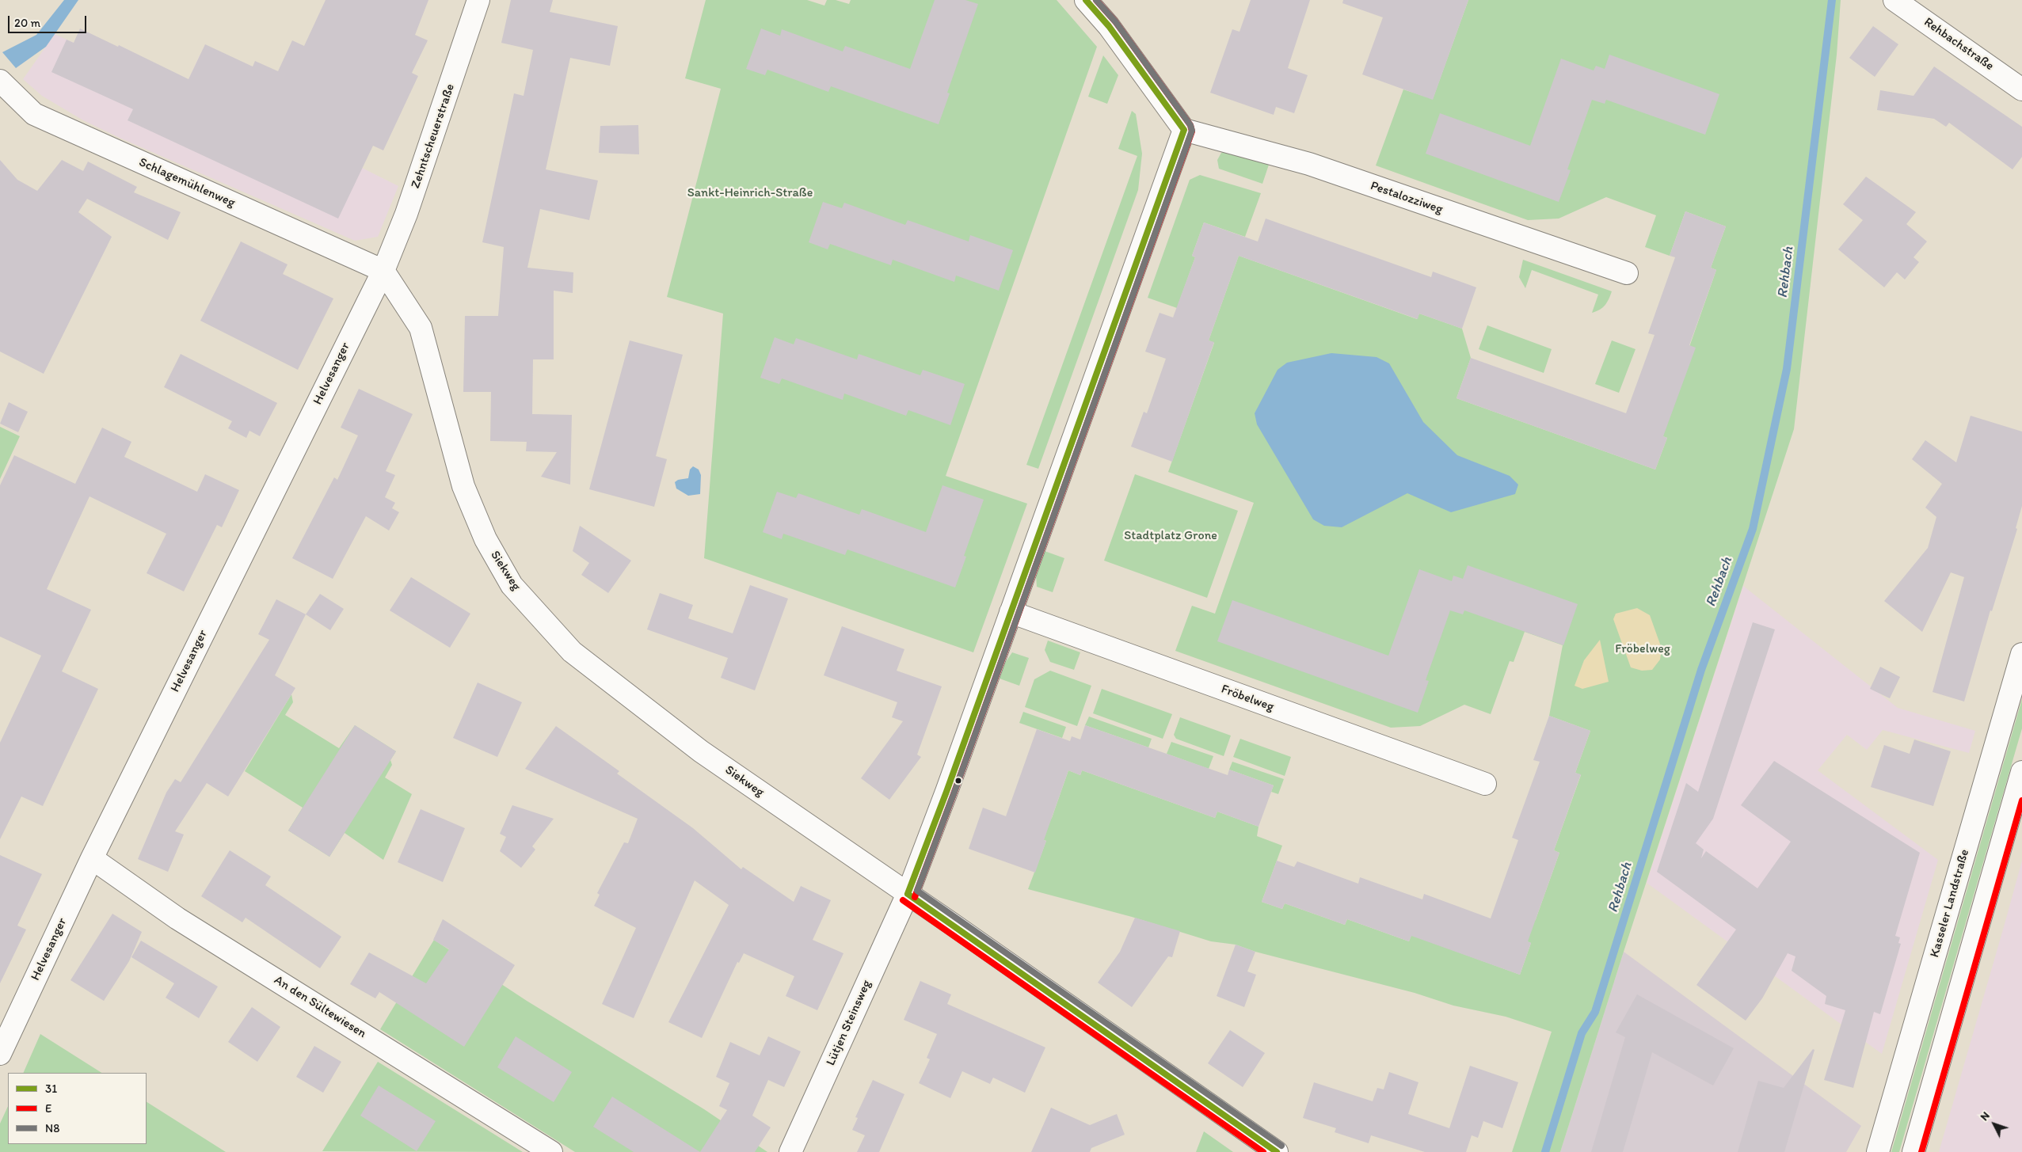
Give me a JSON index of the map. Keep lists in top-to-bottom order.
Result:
{
  "streets": {
    "street": [
      "Rehbachstraße",
      "Zehntscheuerstraße",
      "Schlagemühlenweg",
      "Pestalozziweg",
      "Helvesanger",
      "Siekweg",
      "Fröbelweg",
      "Kasseler Landstraße",
      "An den Sültewiesen",
      "Lütjen Steinsweg"
    ]
  },
  "crossings": [
    ["Zehntscheuerstraße", "Schlagemühlenweg"],
    ["Zehntscheuerstraße", "Helvesanger"],
    ["Zehntscheuerstraße", "Siekweg"],
    ["Schlagemühlenweg", "Helvesanger"],
    ["Schlagemühlenweg", "Siekweg"],
    ["Pestalozziweg", "Lütjen Steinsweg"],
    ["Helvesanger", "Siekweg"],
    ["Helvesanger", "An den Sültewiesen"],
    ["Siekweg", "Lütjen Steinsweg"],
    ["Fröbelweg", "Lütjen Steinsweg"]
  ],
  "water": ["Rehbach"],
  "parks": ["Sankt-Heinrich-Straße", "Stadtplatz Grone", "Fröbelweg"],
  "lines": ["transit line 31", "transit line E", "transit line N8"],
  "legend": ["31", "E", "N8"],
  "scale_bar": "20 m",
  "north": "top left"
}
